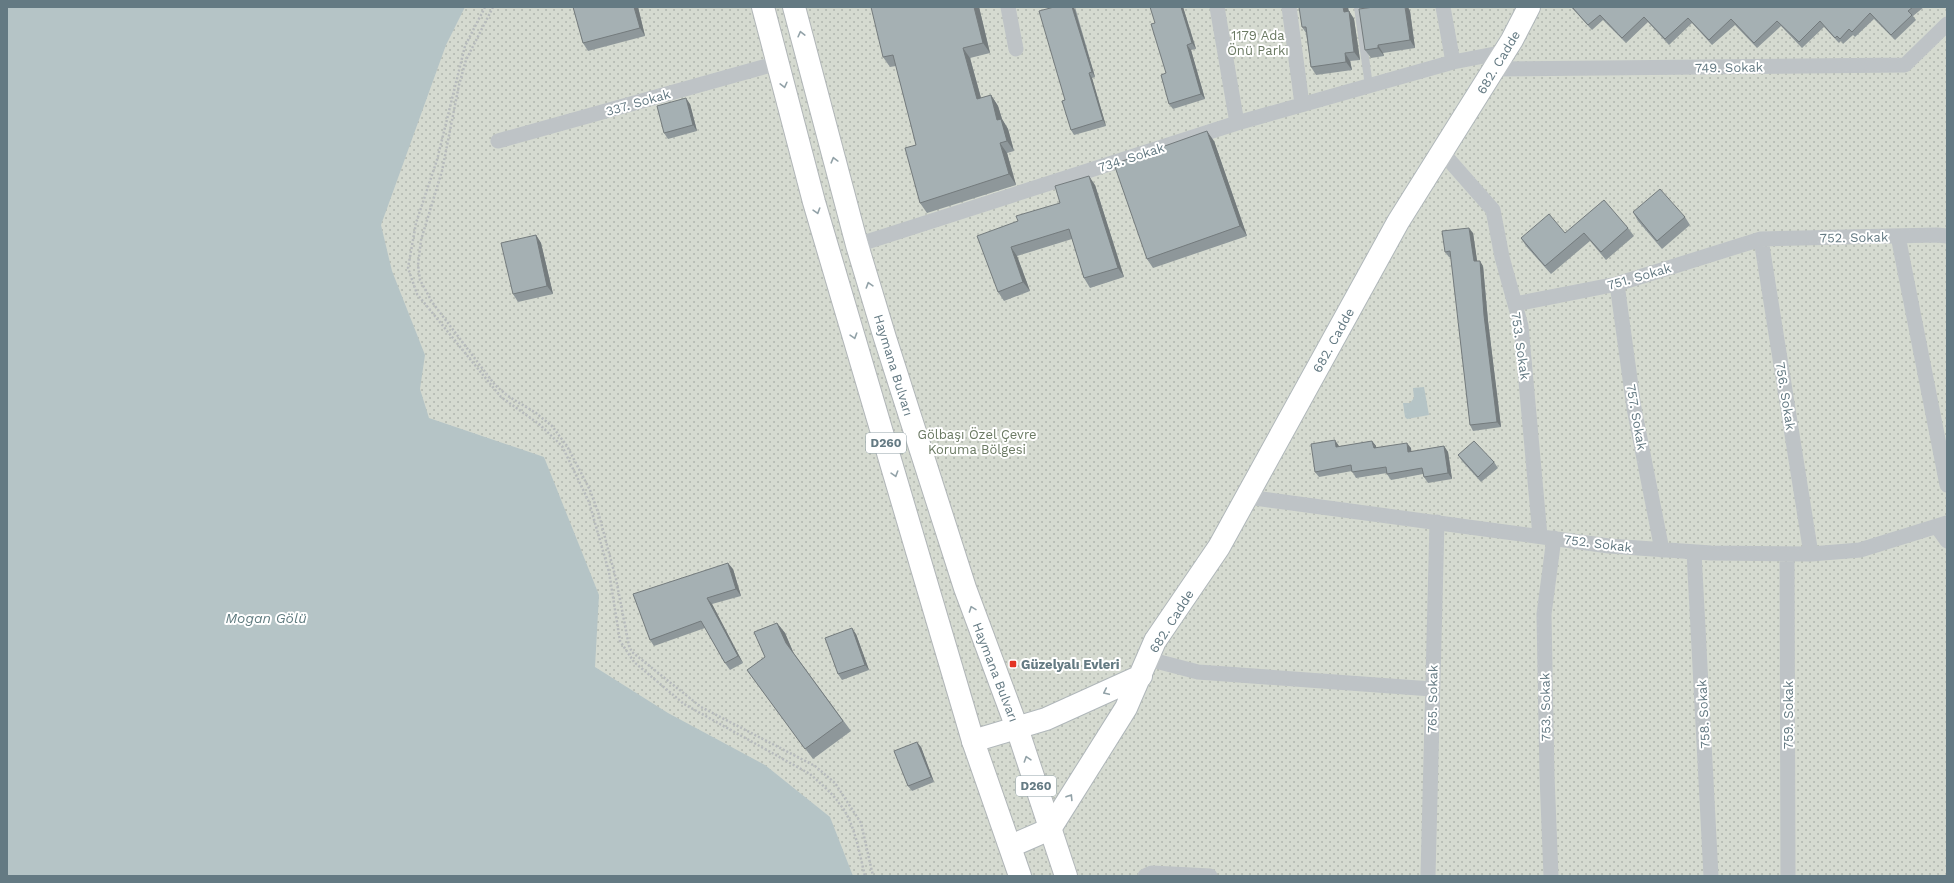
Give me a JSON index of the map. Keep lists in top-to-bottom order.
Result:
{
  "streets": {
    "main road": ["682. Cadde", "Haymana Bulvarı", "D260"],
    "street": [
      "749. Sokak",
      "337. Sokak",
      "734. Sokak",
      "752. Sokak",
      "751. Sokak",
      "753. Sokak",
      "756. Sokak",
      "757. Sokak",
      "765. Sokak",
      "758. Sokak",
      "759. Sokak"
    ]
  },
  "crossings": [
    ["682. Cadde", "749. Sokak"],
    ["682. Cadde", "752. Sokak"],
    ["682. Cadde", "753. Sokak"],
    ["682. Cadde", "Haymana Bulvarı"],
    ["749. Sokak", "734. Sokak"],
    ["337. Sokak", "D260"],
    ["734. Sokak", "Haymana Bulvarı"],
    ["752. Sokak", "751. Sokak"],
    ["752. Sokak", "753. Sokak"],
    ["752. Sokak", "756. Sokak"],
    ["752. Sokak", "757. Sokak"],
    ["752. Sokak", "765. Sokak"],
    ["752. Sokak", "758. Sokak"],
    ["752. Sokak", "759. Sokak"],
    ["751. Sokak", "753. Sokak"],
    ["751. Sokak", "756. Sokak"],
    ["751. Sokak", "757. Sokak"]
  ],
  "water": ["Mogan Gölü"],
  "parks": ["1179 Ada Önü Parkı", "Gölbaşı Özel Çevre Koruma Bölgesi"],
  "places": {
    "transit": ["Güzelyalı Evleri"]
  }
}
